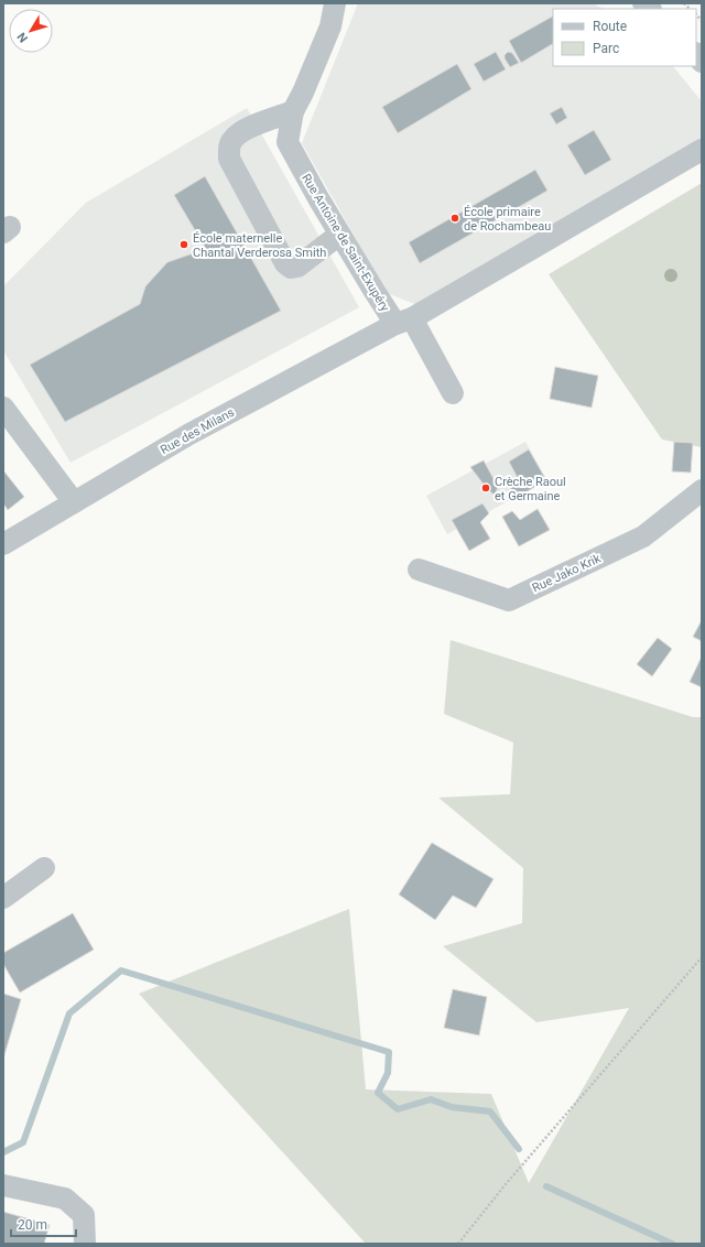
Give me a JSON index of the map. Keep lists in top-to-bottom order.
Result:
{
  "streets": {
    "street": ["Rue Antoine de Saint-Exupéry", "Rue des Milans", "Rue Jako Krik"]
  },
  "crossings": [
    ["Rue Antoine de Saint-Exupéry", "Rue des Milans"]
  ],
  "places": ["École primaire de Rochambeau", "École maternelle Chantal Verderosa Smith", "Crèche Raoul et Germaine"],
  "legend": ["Route", "Parc"],
  "scale_bar": "20 m",
  "north": "bottom left"
}
